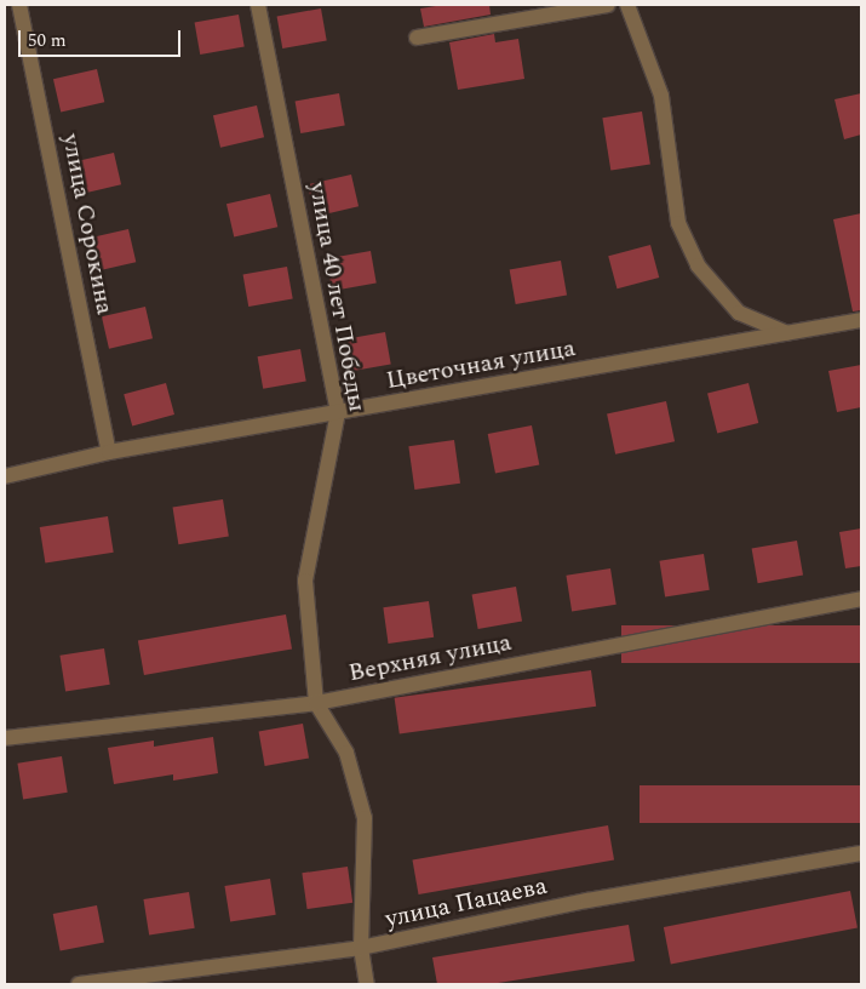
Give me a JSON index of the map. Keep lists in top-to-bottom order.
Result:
{
  "streets": {
    "street": [
      "улица Сорокина",
      "улица 40 лет Победы",
      "Цветочная улица",
      "Верхняя улица",
      "улица Пацаева"
    ]
  },
  "crossings": [
    ["улица Сорокина", "Цветочная улица"],
    ["улица 40 лет Победы", "Цветочная улица"],
    ["улица 40 лет Победы", "Верхняя улица"],
    ["улица 40 лет Победы", "улица Пацаева"]
  ],
  "scale_bar": "50 m"
}
